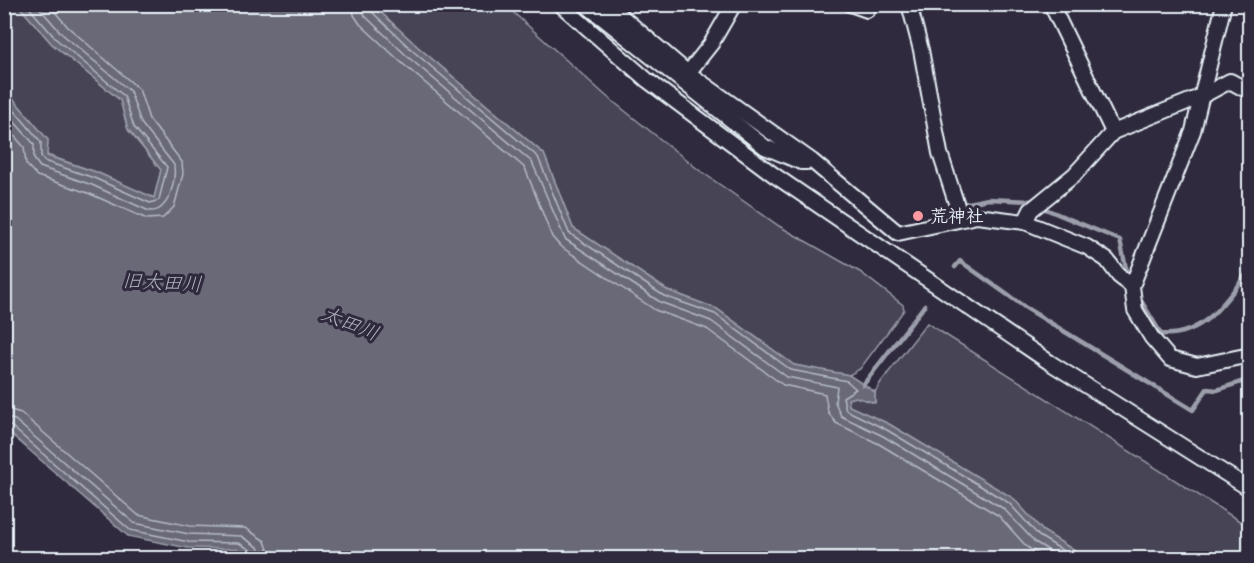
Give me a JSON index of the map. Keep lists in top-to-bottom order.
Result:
{
  "water": ["旧太田川", "太田川"],
  "places": ["荒神社"]
}
